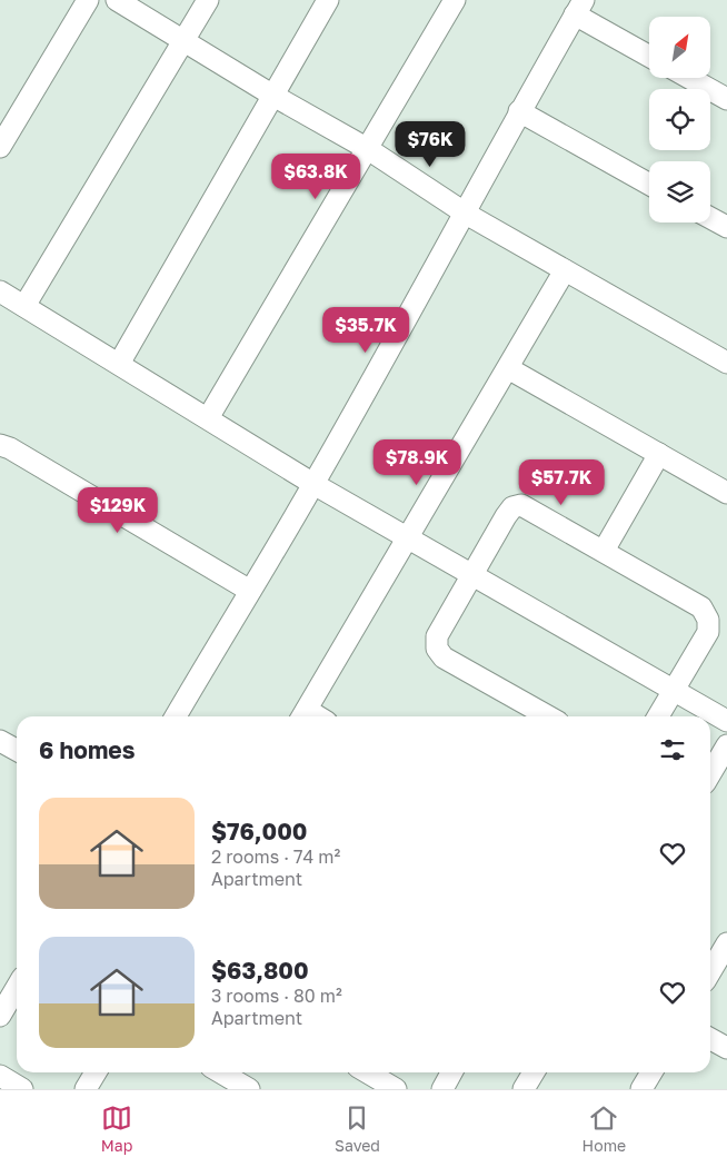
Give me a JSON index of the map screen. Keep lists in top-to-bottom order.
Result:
{
  "north": "top right",
  "page": {
    "price": [
      "$76K",
      "$63.8K",
      "$35.7K",
      "$78.9K",
      "$57.7K",
      "$129K"
    ],
    "heading": "6 homes",
    "list": [
      {
        "name": "$76,000",
        "note": "2 rooms · 74 m² · Apartment"
      },
      {
        "name": "$63,800",
        "note": "3 rooms · 80 m² · Apartment"
      }
    ],
    "tabs": ["Map", "Saved", "Home"]
  }
}
